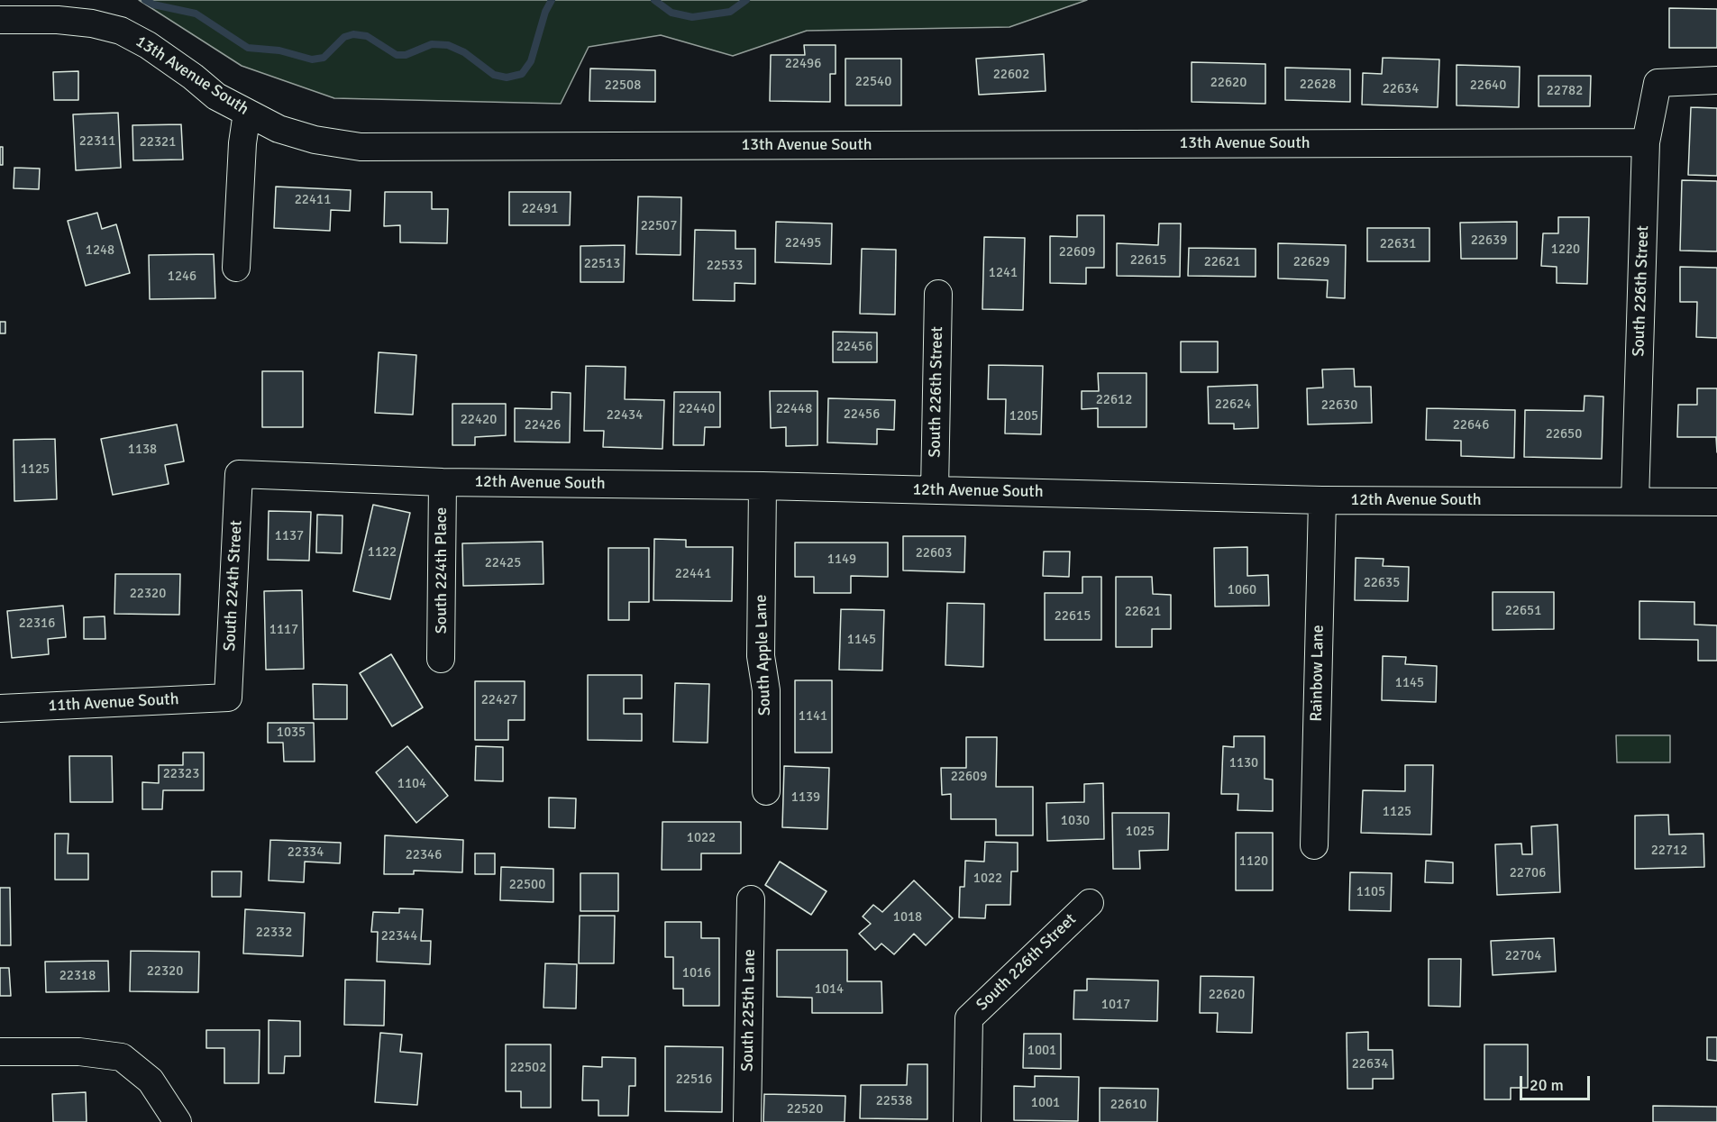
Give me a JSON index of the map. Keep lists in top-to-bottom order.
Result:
{
  "streets": {
    "street": [
      "13th Avenue South",
      "South 226th Street",
      "12th Avenue South",
      "South 224th Place",
      "South 224th Street",
      "South Apple Lane",
      "Rainbow Lane",
      "11th Avenue South",
      "South 225th Lane"
    ]
  },
  "crossings": [
    ["13th Avenue South", "South 226th Street"],
    ["South 226th Street", "12th Avenue South"],
    ["12th Avenue South", "South 224th Place"],
    ["12th Avenue South", "South 224th Street"],
    ["12th Avenue South", "South Apple Lane"],
    ["12th Avenue South", "Rainbow Lane"],
    ["South 224th Street", "11th Avenue South"]
  ],
  "house_numbers": [
    "22496",
    "22602",
    "22540",
    "22620",
    "22628",
    "22508",
    "22640",
    "22634",
    "22782",
    "22311",
    "22321",
    "22411",
    "22491",
    "22507",
    "22639",
    "22495",
    "22631",
    "1220",
    "1248",
    "22609",
    "22615",
    "22621",
    "22629",
    "22513",
    "22533",
    "1241",
    "1246",
    "22456",
    "22612",
    "22624",
    "22630",
    "22440",
    "22448",
    "22456",
    "22434",
    "1205",
    "22420",
    "22426",
    "22646",
    "22650",
    "1138",
    "1125",
    "1137",
    "1122",
    "22603",
    "1149",
    "22425",
    "22441",
    "22635",
    "1060",
    "22320",
    "22651",
    "22621",
    "22615",
    "22316",
    "1117",
    "1145",
    "1145",
    "22427",
    "1141",
    "1035",
    "1130",
    "22323",
    "22609",
    "1104",
    "1139",
    "1125",
    "1030",
    "1025",
    "1022",
    "22712",
    "22334",
    "22346",
    "1120",
    "22706",
    "1022",
    "22500",
    "1105",
    "1018",
    "22332",
    "22344",
    "22704",
    "22320",
    "1016",
    "22318",
    "1014",
    "22620",
    "1017",
    "1001",
    "22634",
    "22502",
    "22516",
    "22538",
    "1001",
    "22610",
    "22520"
  ],
  "scale_bar": "20 m"
}
